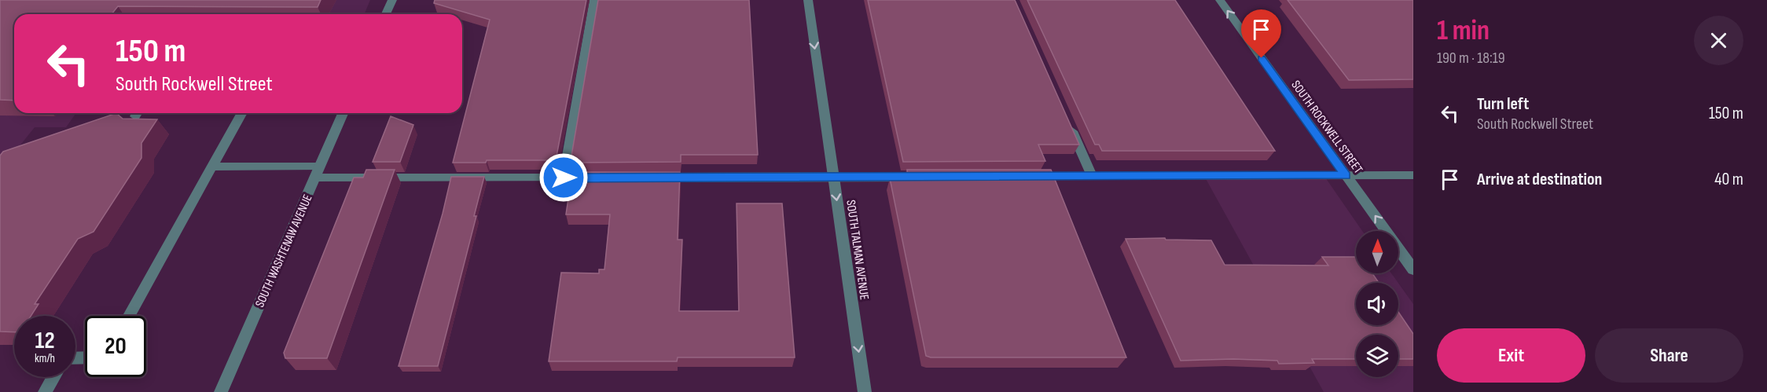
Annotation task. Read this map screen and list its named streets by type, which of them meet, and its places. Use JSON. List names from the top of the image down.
{
  "streets": {
    "street": ["SOUTH ROCKWELL STREET", "SOUTH TALMAN AVENUE", "SOUTH WASHTENAW AVENUE"]
  },
  "one_way": ["SOUTH ROCKWELL STREET", "SOUTH TALMAN AVENUE"],
  "north": "top",
  "page": {
    "heading": ["1 min", "190 m · 18:19"],
    "turn": ["150 m", "South Rockwell Street"],
    "list": [
      {
        "name": "Turn left",
        "note": "South Rockwell Street",
        "value": "150 m"
      },
      {
        "name": "Arrive at destination",
        "value": "40 m"
      }
    ],
    "speed": "12 km/h",
    "limit": "20",
    "buttons": ["Exit", "Share"]
  }
}
